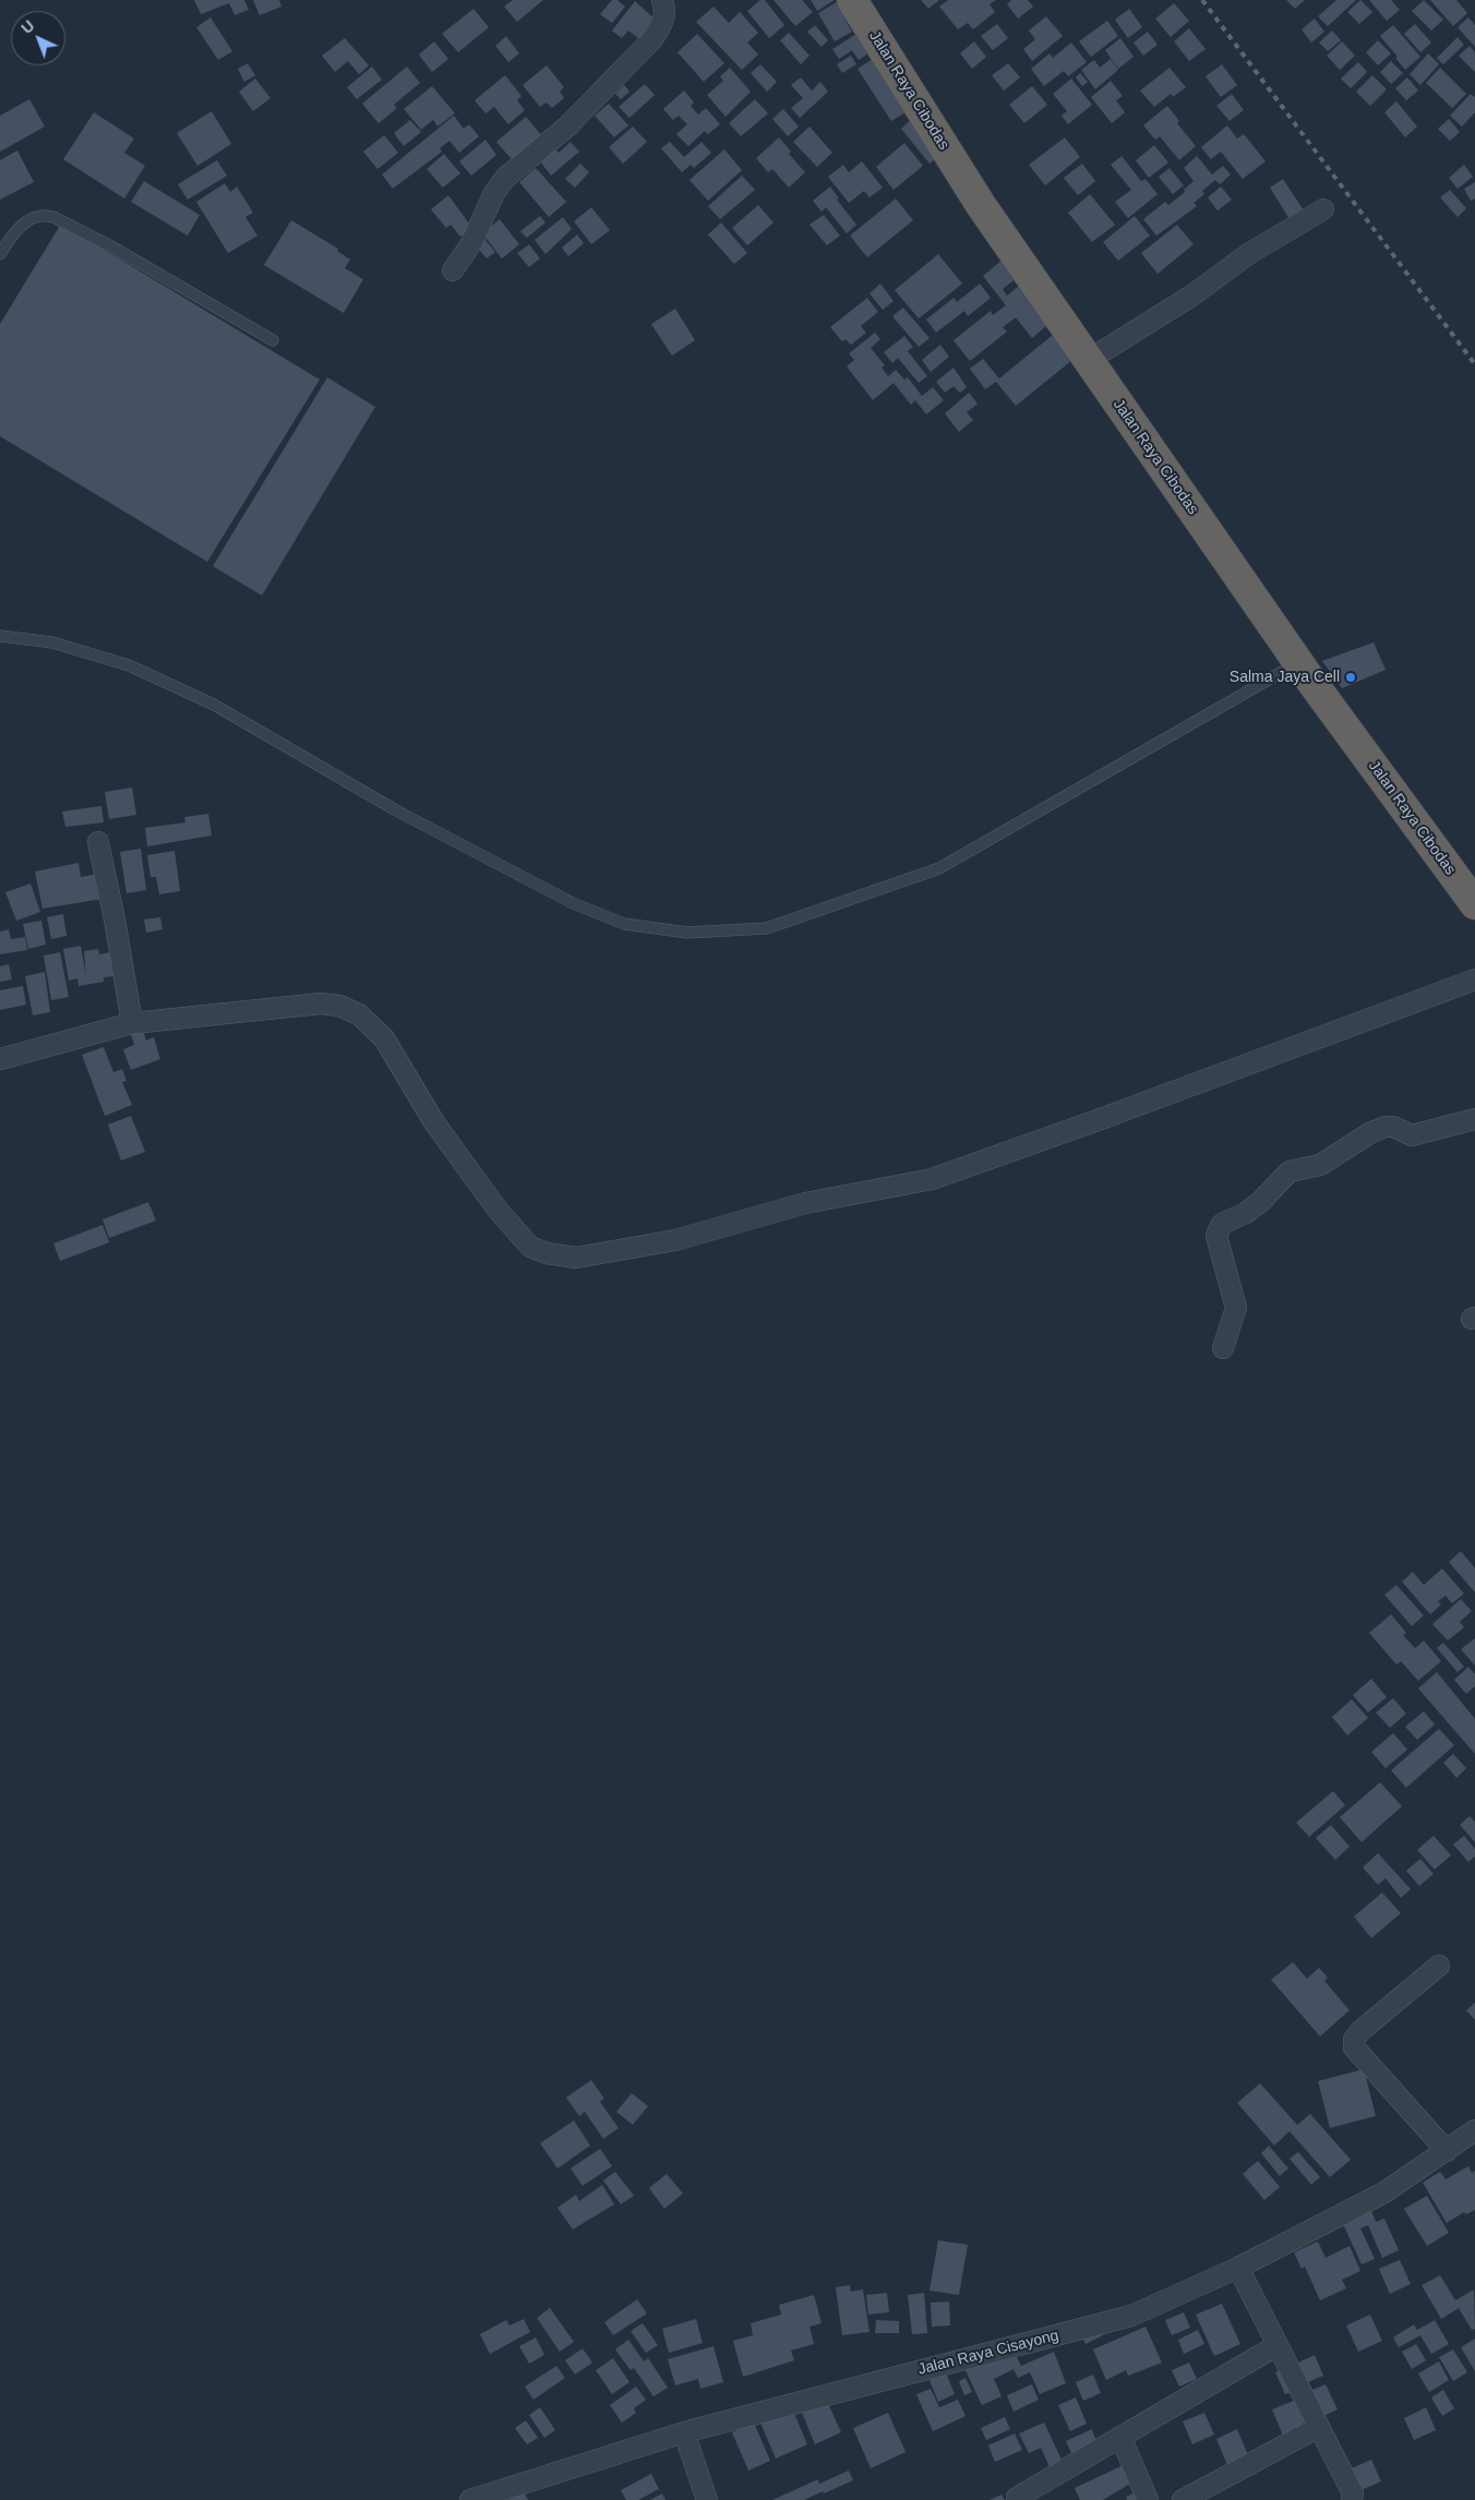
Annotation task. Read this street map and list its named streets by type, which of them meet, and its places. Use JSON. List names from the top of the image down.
{
  "streets": {
    "highway": ["Jalan Raya Cibodas"],
    "street": ["Jalan Raya Cisayong"]
  },
  "places": ["Salma Jaya Cell"],
  "north": "top left"
}
